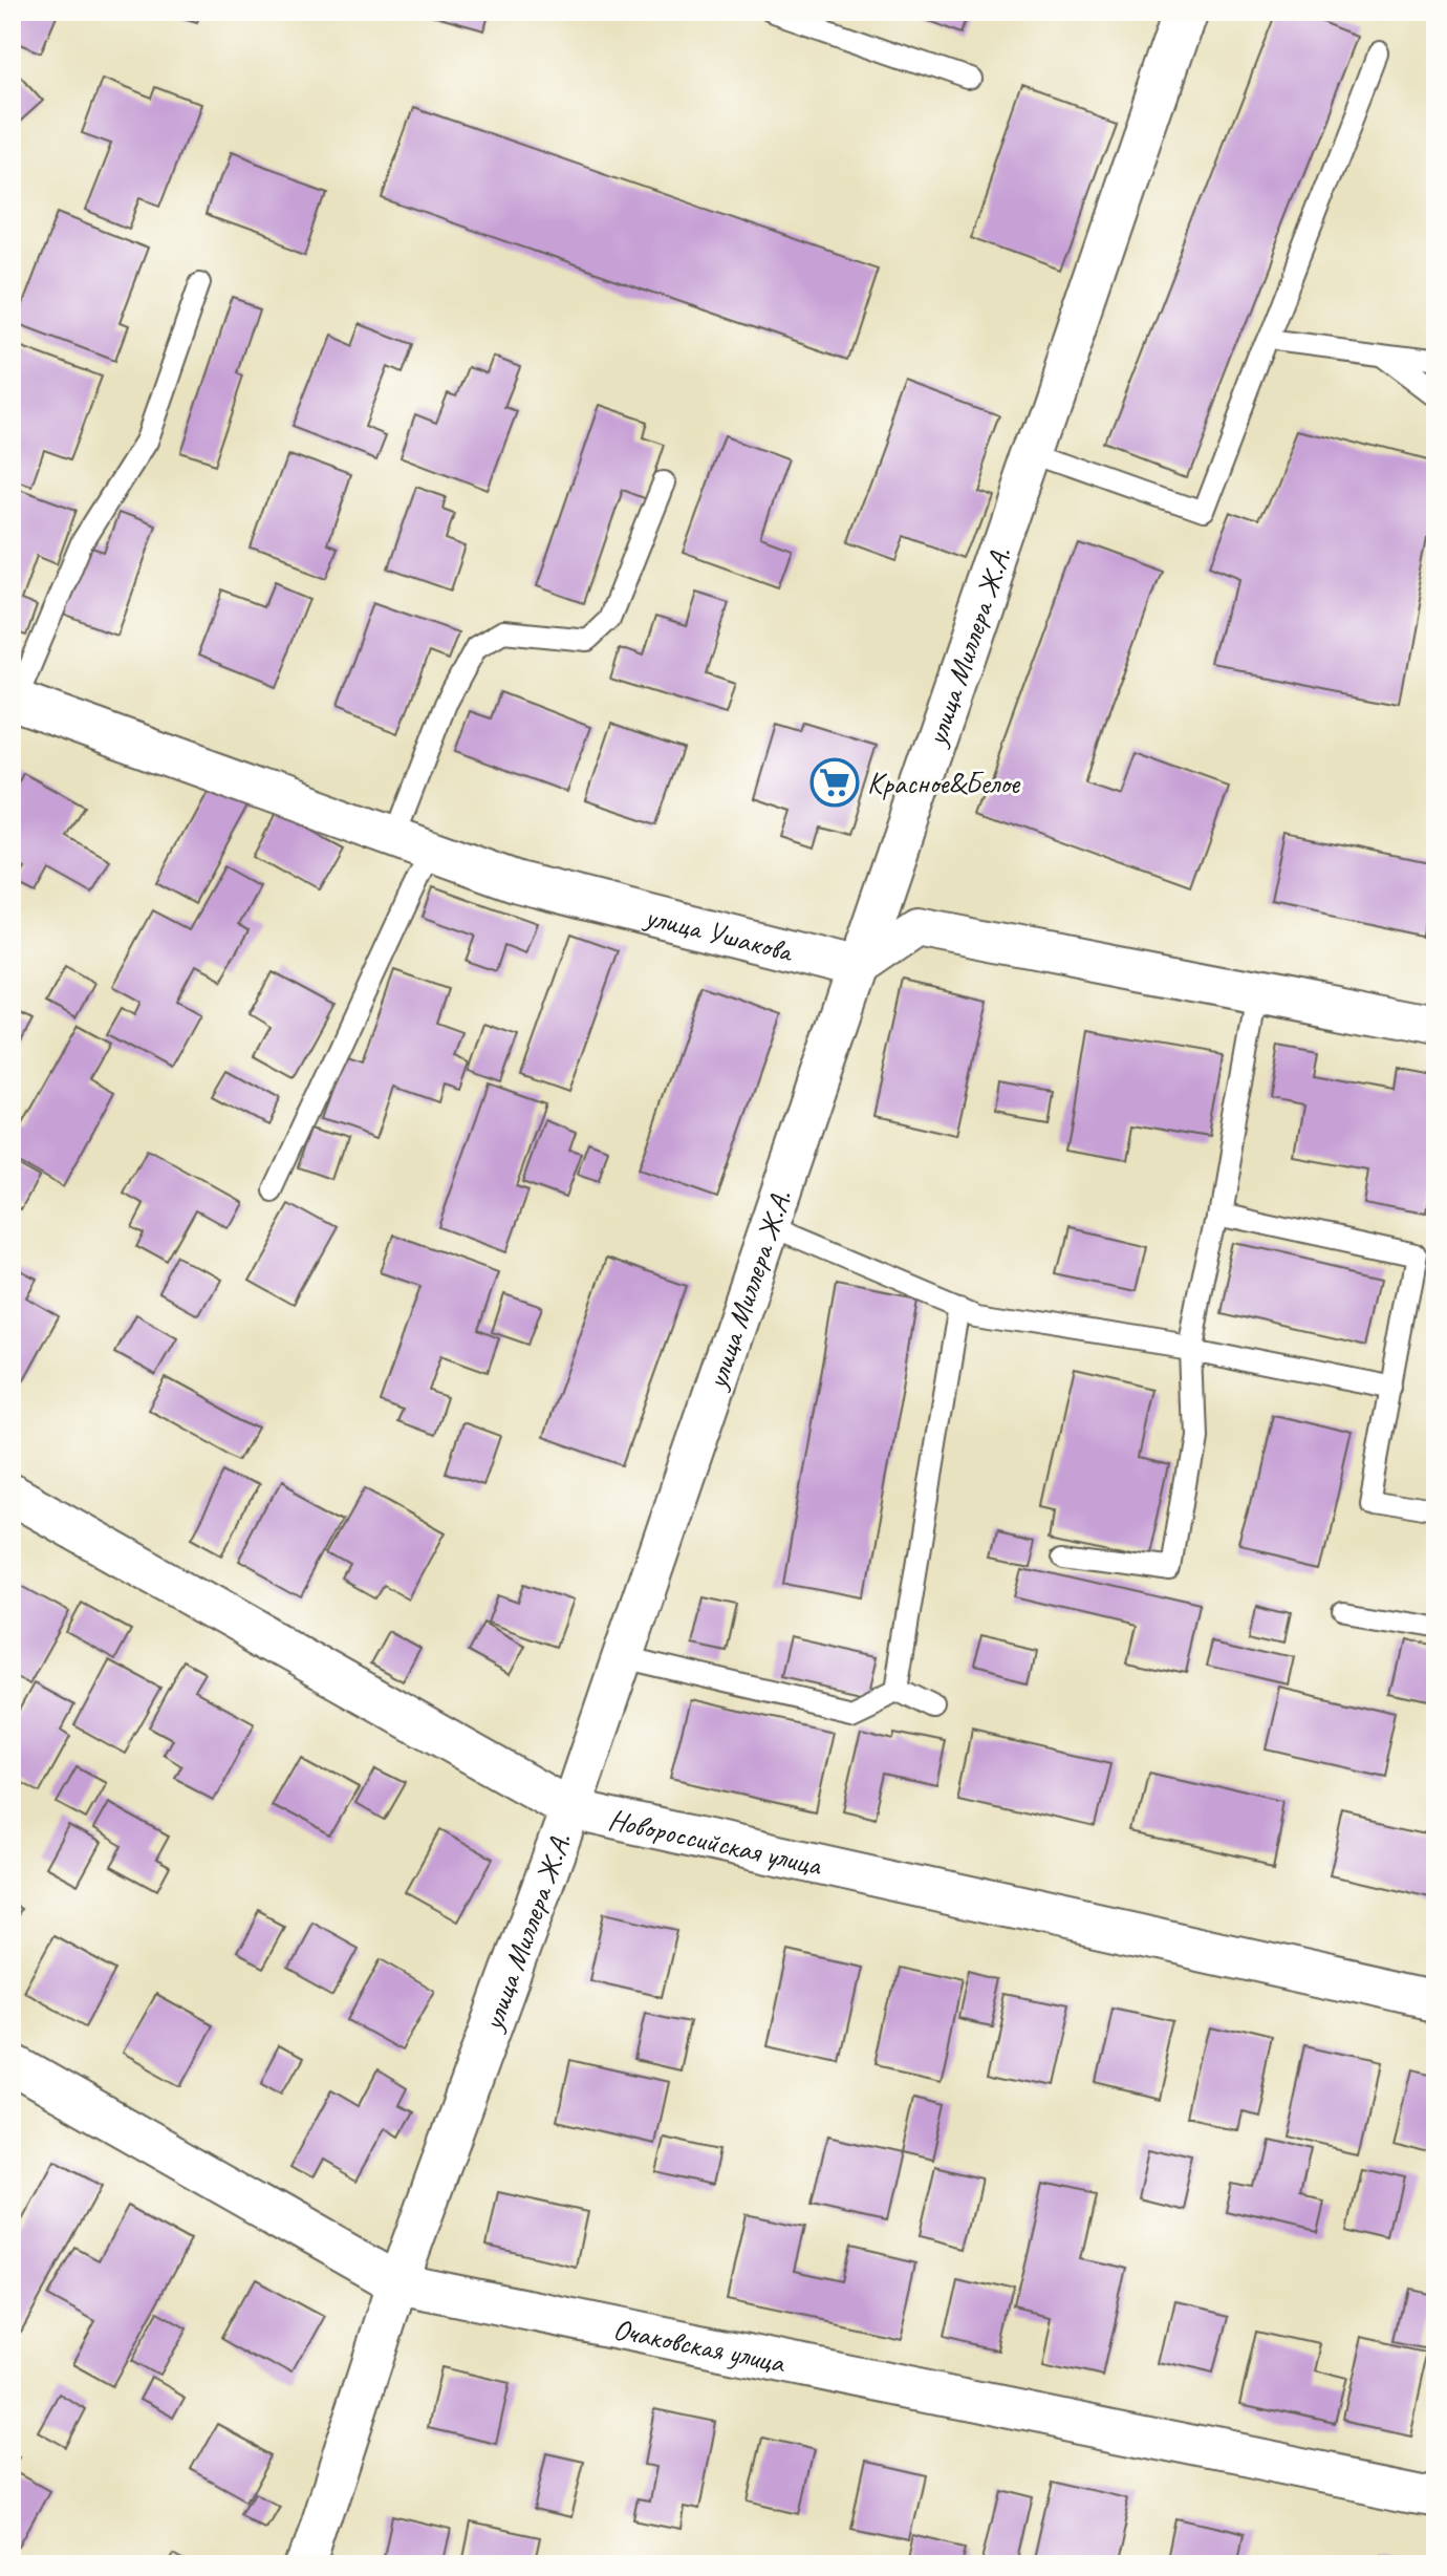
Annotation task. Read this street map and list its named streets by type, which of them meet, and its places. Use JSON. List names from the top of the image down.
{
  "streets": {
    "street": [
      "улица Миллера Ж.А.",
      "улица Ушакова",
      "Новороссийская улица",
      "Очаковская улица"
    ]
  },
  "crossings": [
    ["улица Миллера Ж.А.", "улица Ушакова"],
    ["улица Миллера Ж.А.", "Новороссийская улица"],
    ["улица Миллера Ж.А.", "Очаковская улица"]
  ],
  "places": {
    "supermarket": ["Красное&Белое"]
  }
}
